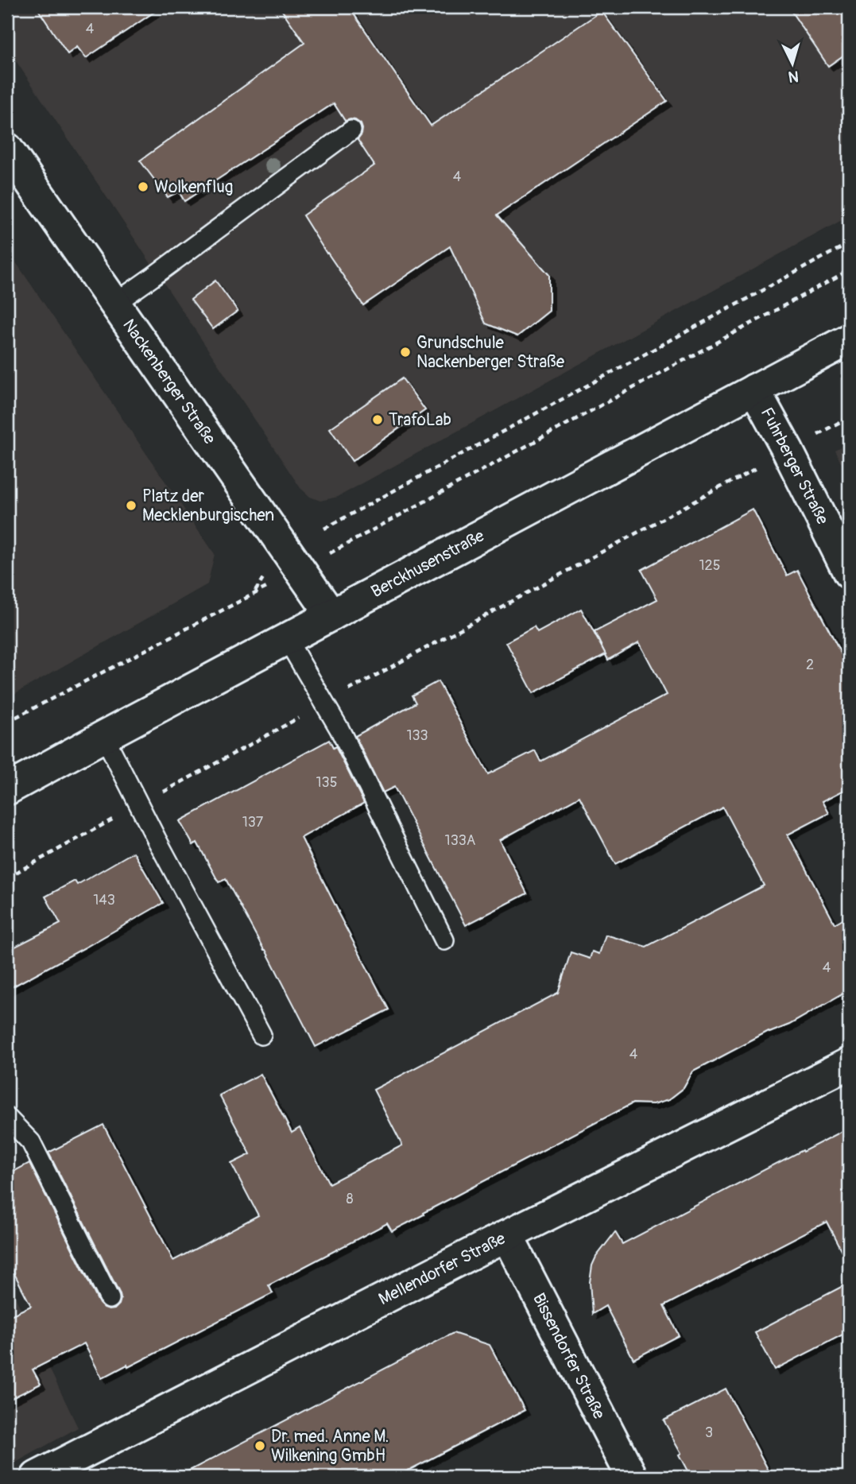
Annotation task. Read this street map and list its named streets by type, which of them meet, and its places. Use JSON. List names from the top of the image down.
{
  "streets": {
    "street": [
      "Nackenberger Straße",
      "Fuhrberger Straße",
      "Berckhusenstraße",
      "Mellendorfer Straße",
      "Bissendorfer Straße"
    ]
  },
  "crossings": [
    ["Nackenberger Straße", "Berckhusenstraße"],
    ["Fuhrberger Straße", "Berckhusenstraße"],
    ["Mellendorfer Straße", "Bissendorfer Straße"]
  ],
  "places": [
    "Wolkenflug",
    "Grundschule Nackenberger Straße",
    "TrafoLab",
    "Platz der Mecklenburgischen",
    "Dr. med. Anne M. Wilkening GmbH"
  ],
  "house_numbers": [
    "4",
    "4",
    "125",
    "2",
    "133",
    "135",
    "137",
    "133A",
    "143",
    "4",
    "4",
    "8",
    "3"
  ],
  "north": "bottom"
}
